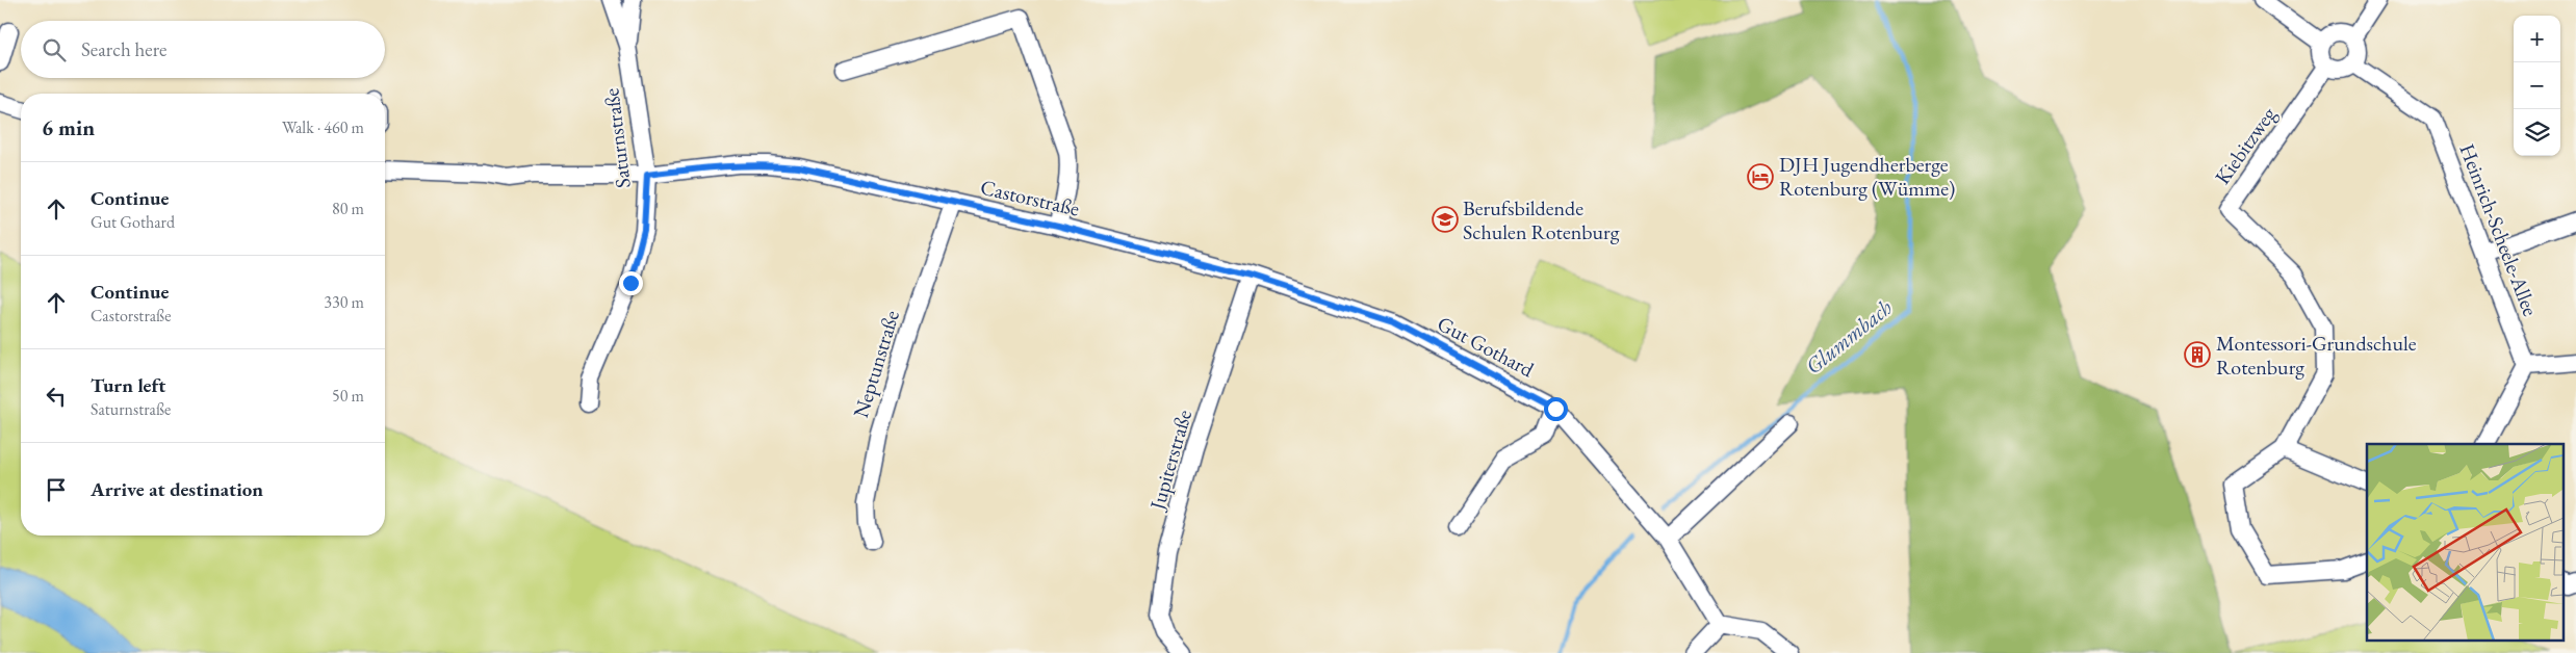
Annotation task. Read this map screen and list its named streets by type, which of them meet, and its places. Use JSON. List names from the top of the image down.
{
  "streets": {
    "street": [
      "Saturnstraße",
      "Kiebitzweg",
      "Castorstraße",
      "Heinrich-Scheele-Allee",
      "Gut Gothard",
      "Neptunstraße",
      "Jupiterstraße"
    ]
  },
  "crossings": [
    ["Saturnstraße", "Castorstraße"],
    ["Kiebitzweg", "Heinrich-Scheele-Allee"],
    ["Castorstraße", "Gut Gothard"],
    ["Castorstraße", "Neptunstraße"],
    ["Castorstraße", "Jupiterstraße"]
  ],
  "water": ["Glummbach"],
  "places": {
    "hotel": ["DJH Jugendherberge Rotenburg (Wümme)"],
    "school or university": ["Berufsbildende Schulen Rotenburg"],
    "building": ["Montessori-Grundschule Rotenburg"]
  },
  "page": {
    "map_buttons": ["+", "−"],
    "search": "Search here",
    "heading": ["6 min", "Walk · 460 m"],
    "list": [
      ["Continue", "Gut Gothard", "80 m"],
      ["Continue", "Castorstraße", "330 m"],
      ["Turn left", "Saturnstraße", "50 m"],
      "Arrive at destination"
    ]
  }
}
